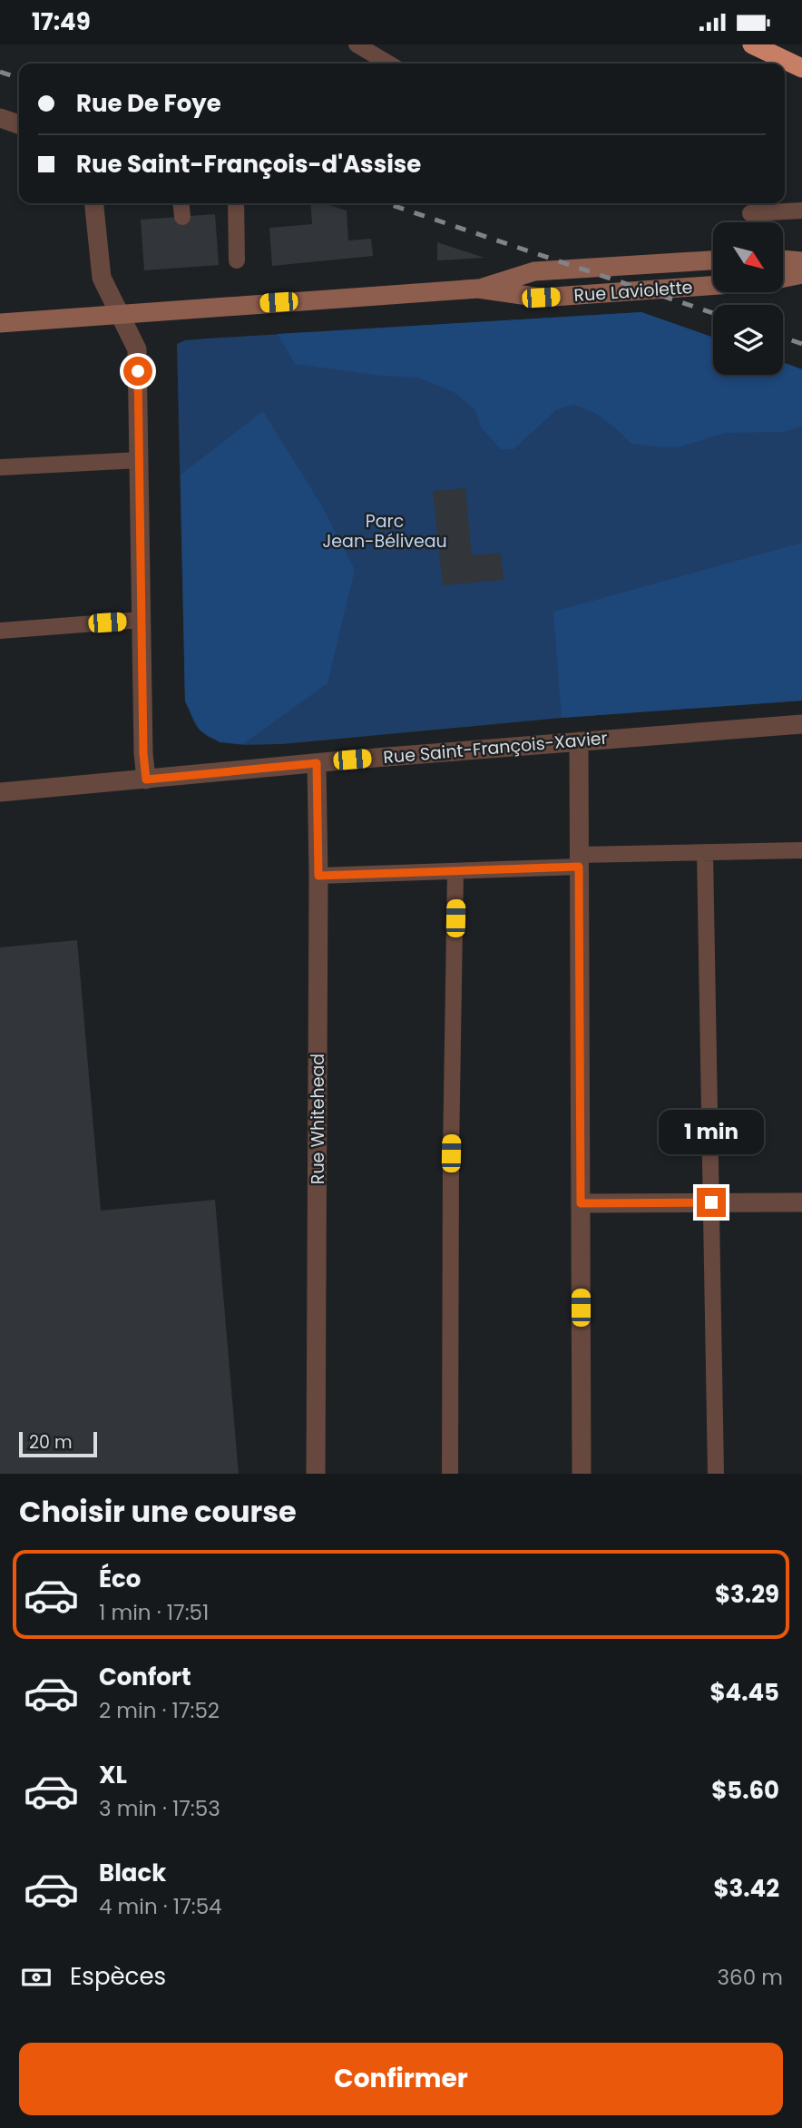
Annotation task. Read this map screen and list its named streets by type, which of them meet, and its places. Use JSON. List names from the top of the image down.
{
  "streets": {
    "main road": ["Rue Laviolette"],
    "street": ["Rue Saint-François-Xavier", "Rue Whitehead"]
  },
  "crossings": [
    ["Rue Saint-François-Xavier", "Rue Whitehead"]
  ],
  "parks": ["Parc Jean-Béliveau"],
  "scale_bar": "20 m",
  "north": "bottom right",
  "page": {
    "status": "17:49",
    "banner": ["Rue De Foye", "Rue Saint-François-d'Assise"],
    "bubble": "1 min",
    "scale": "20 m",
    "heading": "Choisir une course",
    "list": [
      {
        "name": "Éco",
        "note": "1 min · 17:51",
        "value": "$3.29"
      },
      {
        "name": "Confort",
        "note": "2 min · 17:52",
        "value": "$4.45"
      },
      {
        "name": "XL",
        "note": "3 min · 17:53",
        "value": "$5.60"
      },
      {
        "name": "Black",
        "note": "4 min · 17:54",
        "value": "$3.42"
      }
    ],
    "pay": ["Espèces", "360 m"],
    "buttons": "Confirmer"
  }
}
